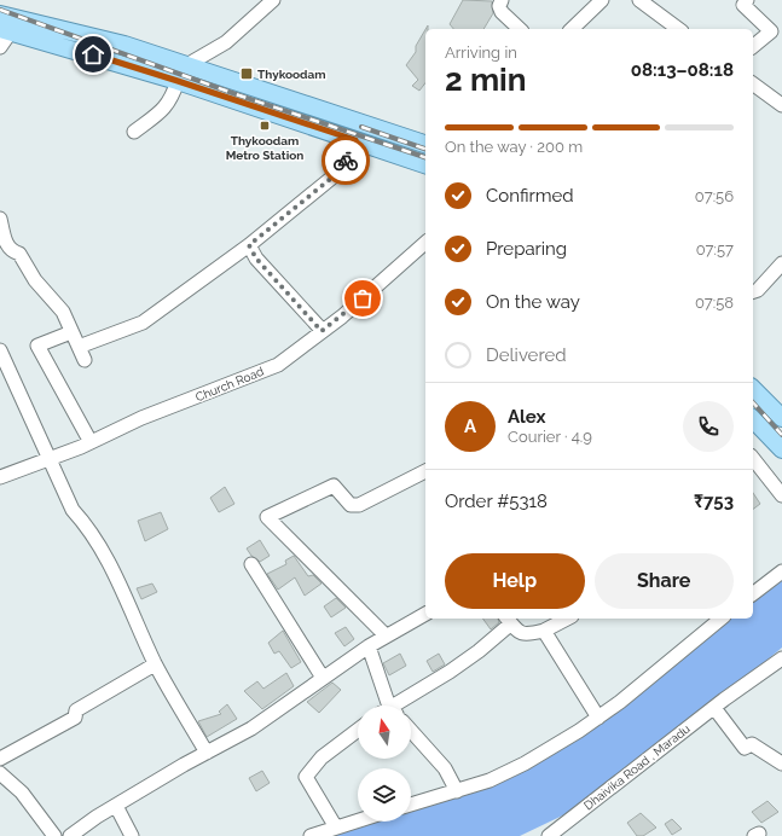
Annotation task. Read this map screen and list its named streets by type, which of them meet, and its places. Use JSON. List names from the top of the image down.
{
  "streets": {
    "street": ["Church Road", "Dhaivika Road , Maradu"]
  },
  "places": {
    "transit": ["Thykoodam", "Thykoodam Metro Station"]
  },
  "north": "top",
  "page": {
    "heading": ["2 min", "Arriving in", "08:13–08:18"],
    "panel": [
      "Alex",
      "Courier · 4.9",
      "Order #5318",
      "₹753"
    ],
    "bar": "On the way · 200 m",
    "list": [
      ["Confirmed", "07:56"],
      ["Preparing", "07:57"],
      ["On the way", "07:58"],
      "Delivered"
    ],
    "round": "A",
    "buttons": ["Help", "Share"]
  }
}
